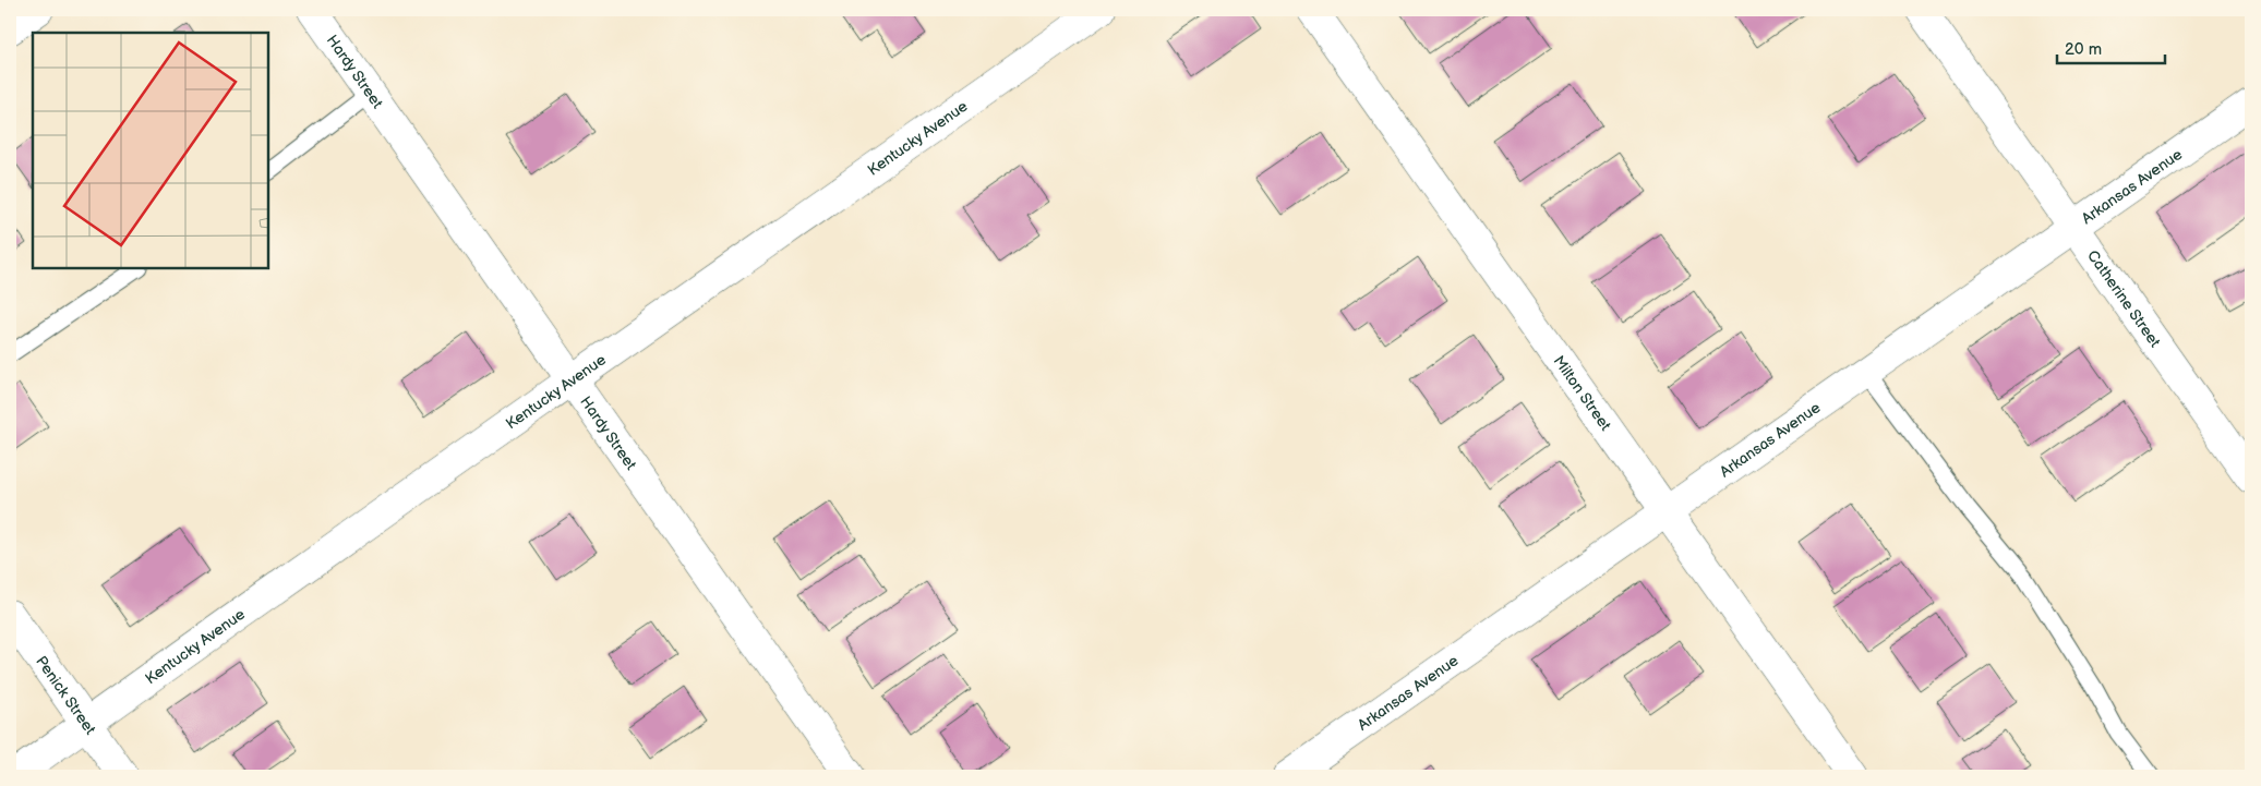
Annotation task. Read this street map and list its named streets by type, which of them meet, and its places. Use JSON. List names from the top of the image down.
{
  "streets": {
    "street": [
      "Hardy Street",
      "Kentucky Avenue",
      "Arkansas Avenue",
      "Catherine Street",
      "Milton Street",
      "Penick Street"
    ]
  },
  "crossings": [
    ["Hardy Street", "Kentucky Avenue"],
    ["Kentucky Avenue", "Penick Street"],
    ["Arkansas Avenue", "Catherine Street"],
    ["Arkansas Avenue", "Milton Street"]
  ],
  "scale_bar": "20 m"
}
